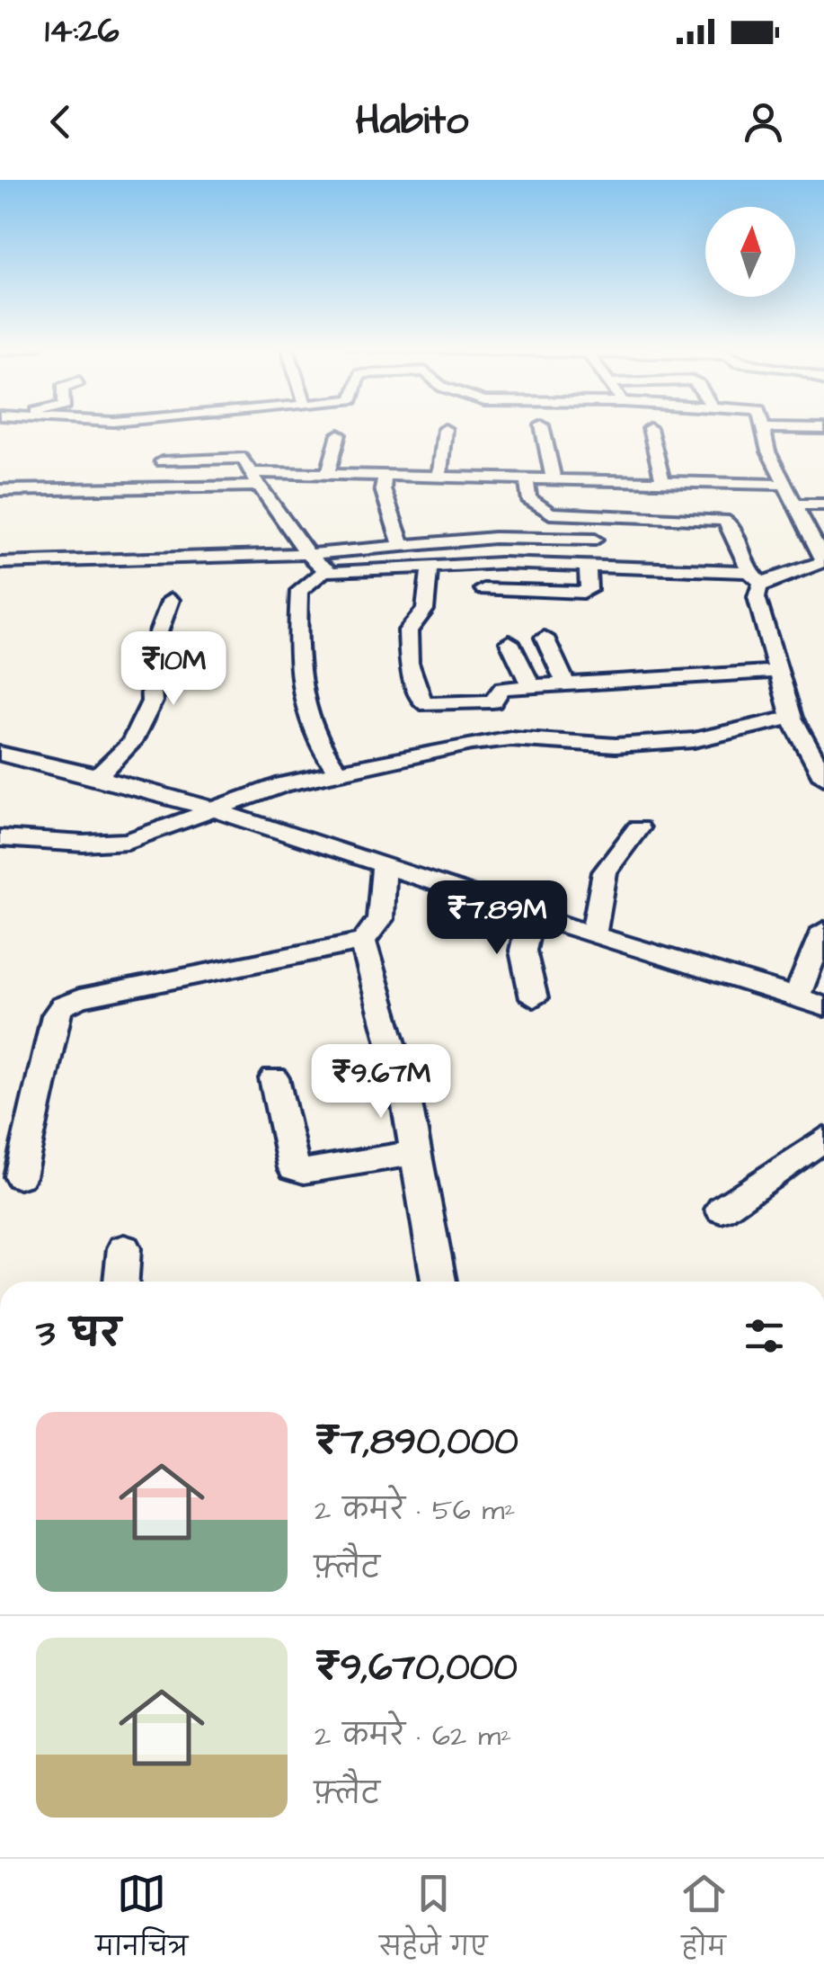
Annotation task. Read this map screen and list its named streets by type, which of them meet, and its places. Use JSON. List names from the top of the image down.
{
  "north": "top",
  "page": {
    "status": "14:26",
    "header": "Habito",
    "price": ["₹10M", "₹7.89M", "₹9.67M"],
    "heading": "3 घर",
    "list": [
      {
        "name": "₹7,890,000",
        "note": "2 कमरे · 56 m² · फ़्लैट"
      },
      {
        "name": "₹9,670,000",
        "note": "2 कमरे · 62 m² · फ़्लैट"
      }
    ],
    "tabs": ["मानचित्र", "सहेजे गए", "होम"]
  }
}
